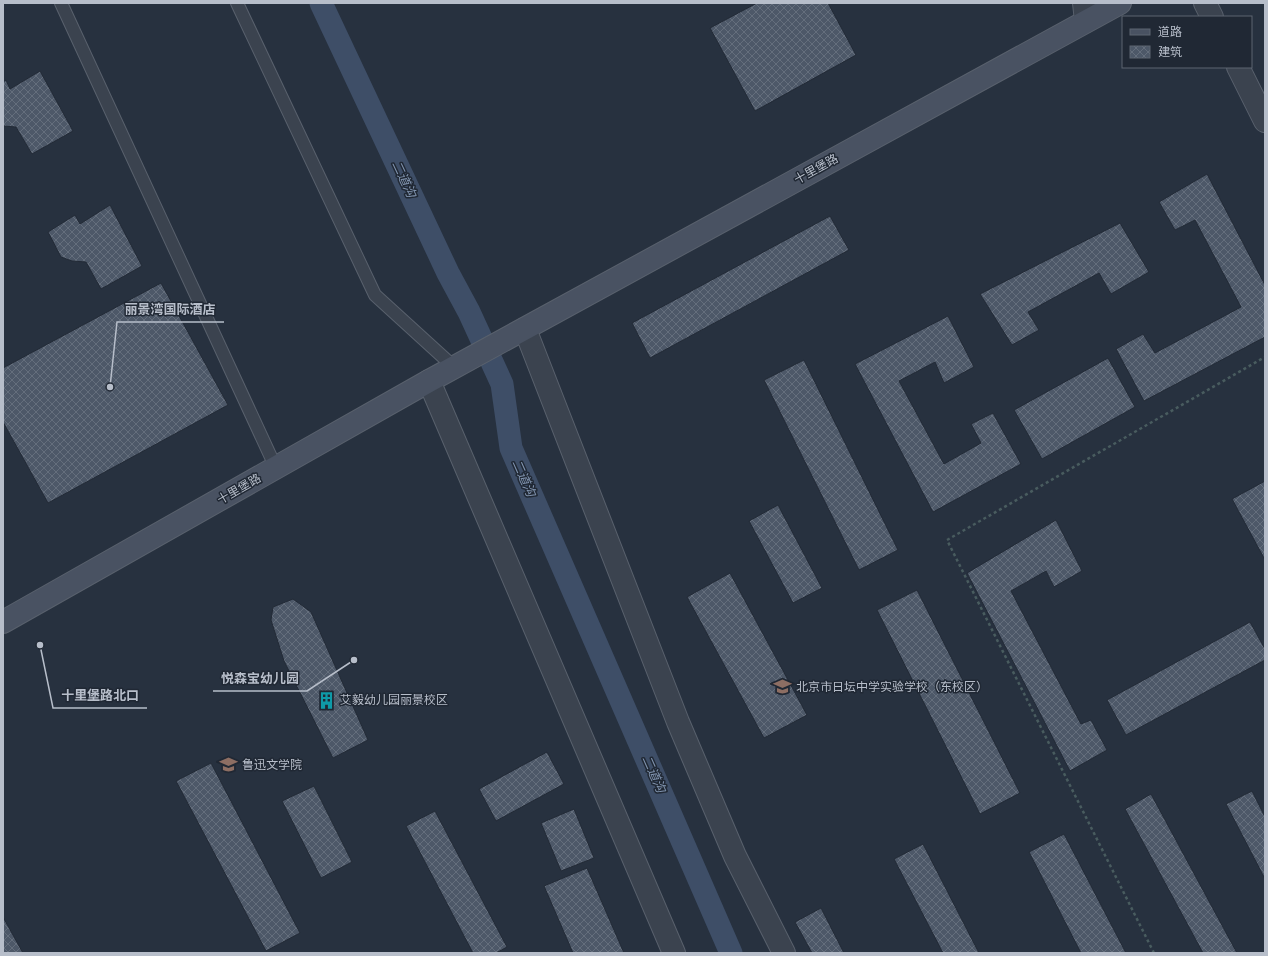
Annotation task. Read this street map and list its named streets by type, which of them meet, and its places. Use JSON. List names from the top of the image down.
{
  "streets": {
    "street": ["十里堡路"]
  },
  "water": ["二道沟"],
  "places": {
    "other": ["丽景湾国际酒店", "十里堡路北口", "悦森宝幼儿园"],
    "school or university": ["北京市日坛中学实验学校（东校区）", "鲁迅文学院"],
    "building": ["艾毅幼儿园丽景校区"]
  },
  "legend": ["道路", "建筑"]
}
